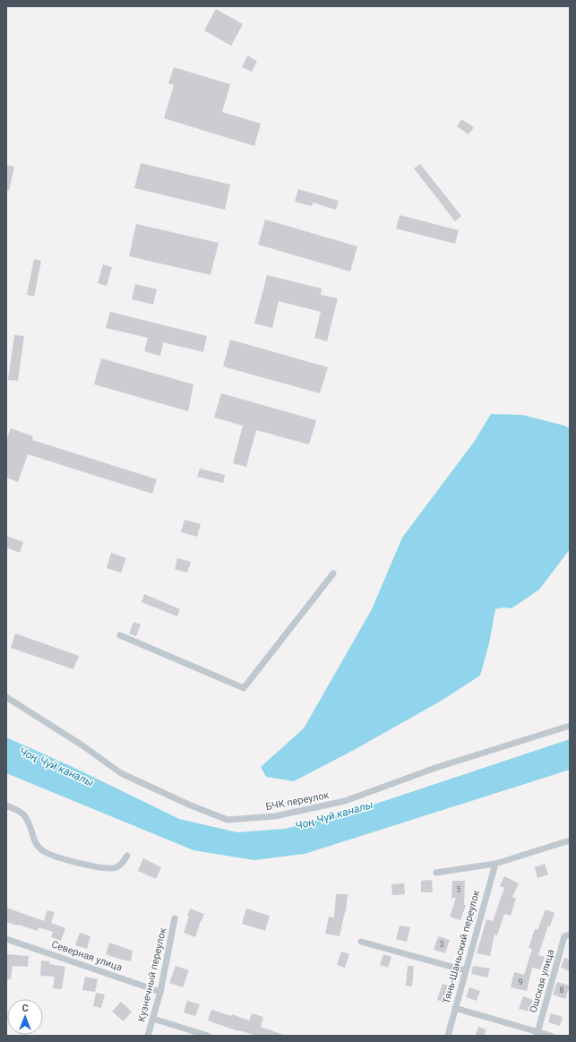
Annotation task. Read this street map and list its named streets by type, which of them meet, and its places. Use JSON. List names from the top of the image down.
{
  "streets": {
    "street": [
      "БЧК переулок",
      "Тянь-Шаньский переулок",
      "Северная улица",
      "Кузнечный переулок",
      "Ошская улица"
    ]
  },
  "crossings": [
    ["Северная улица", "Кузнечный переулок"]
  ],
  "water": ["Чоң Чүй каналы"],
  "house_numbers": [
    "5",
    "3",
    "9",
    "8"
  ],
  "north": "top"
}
